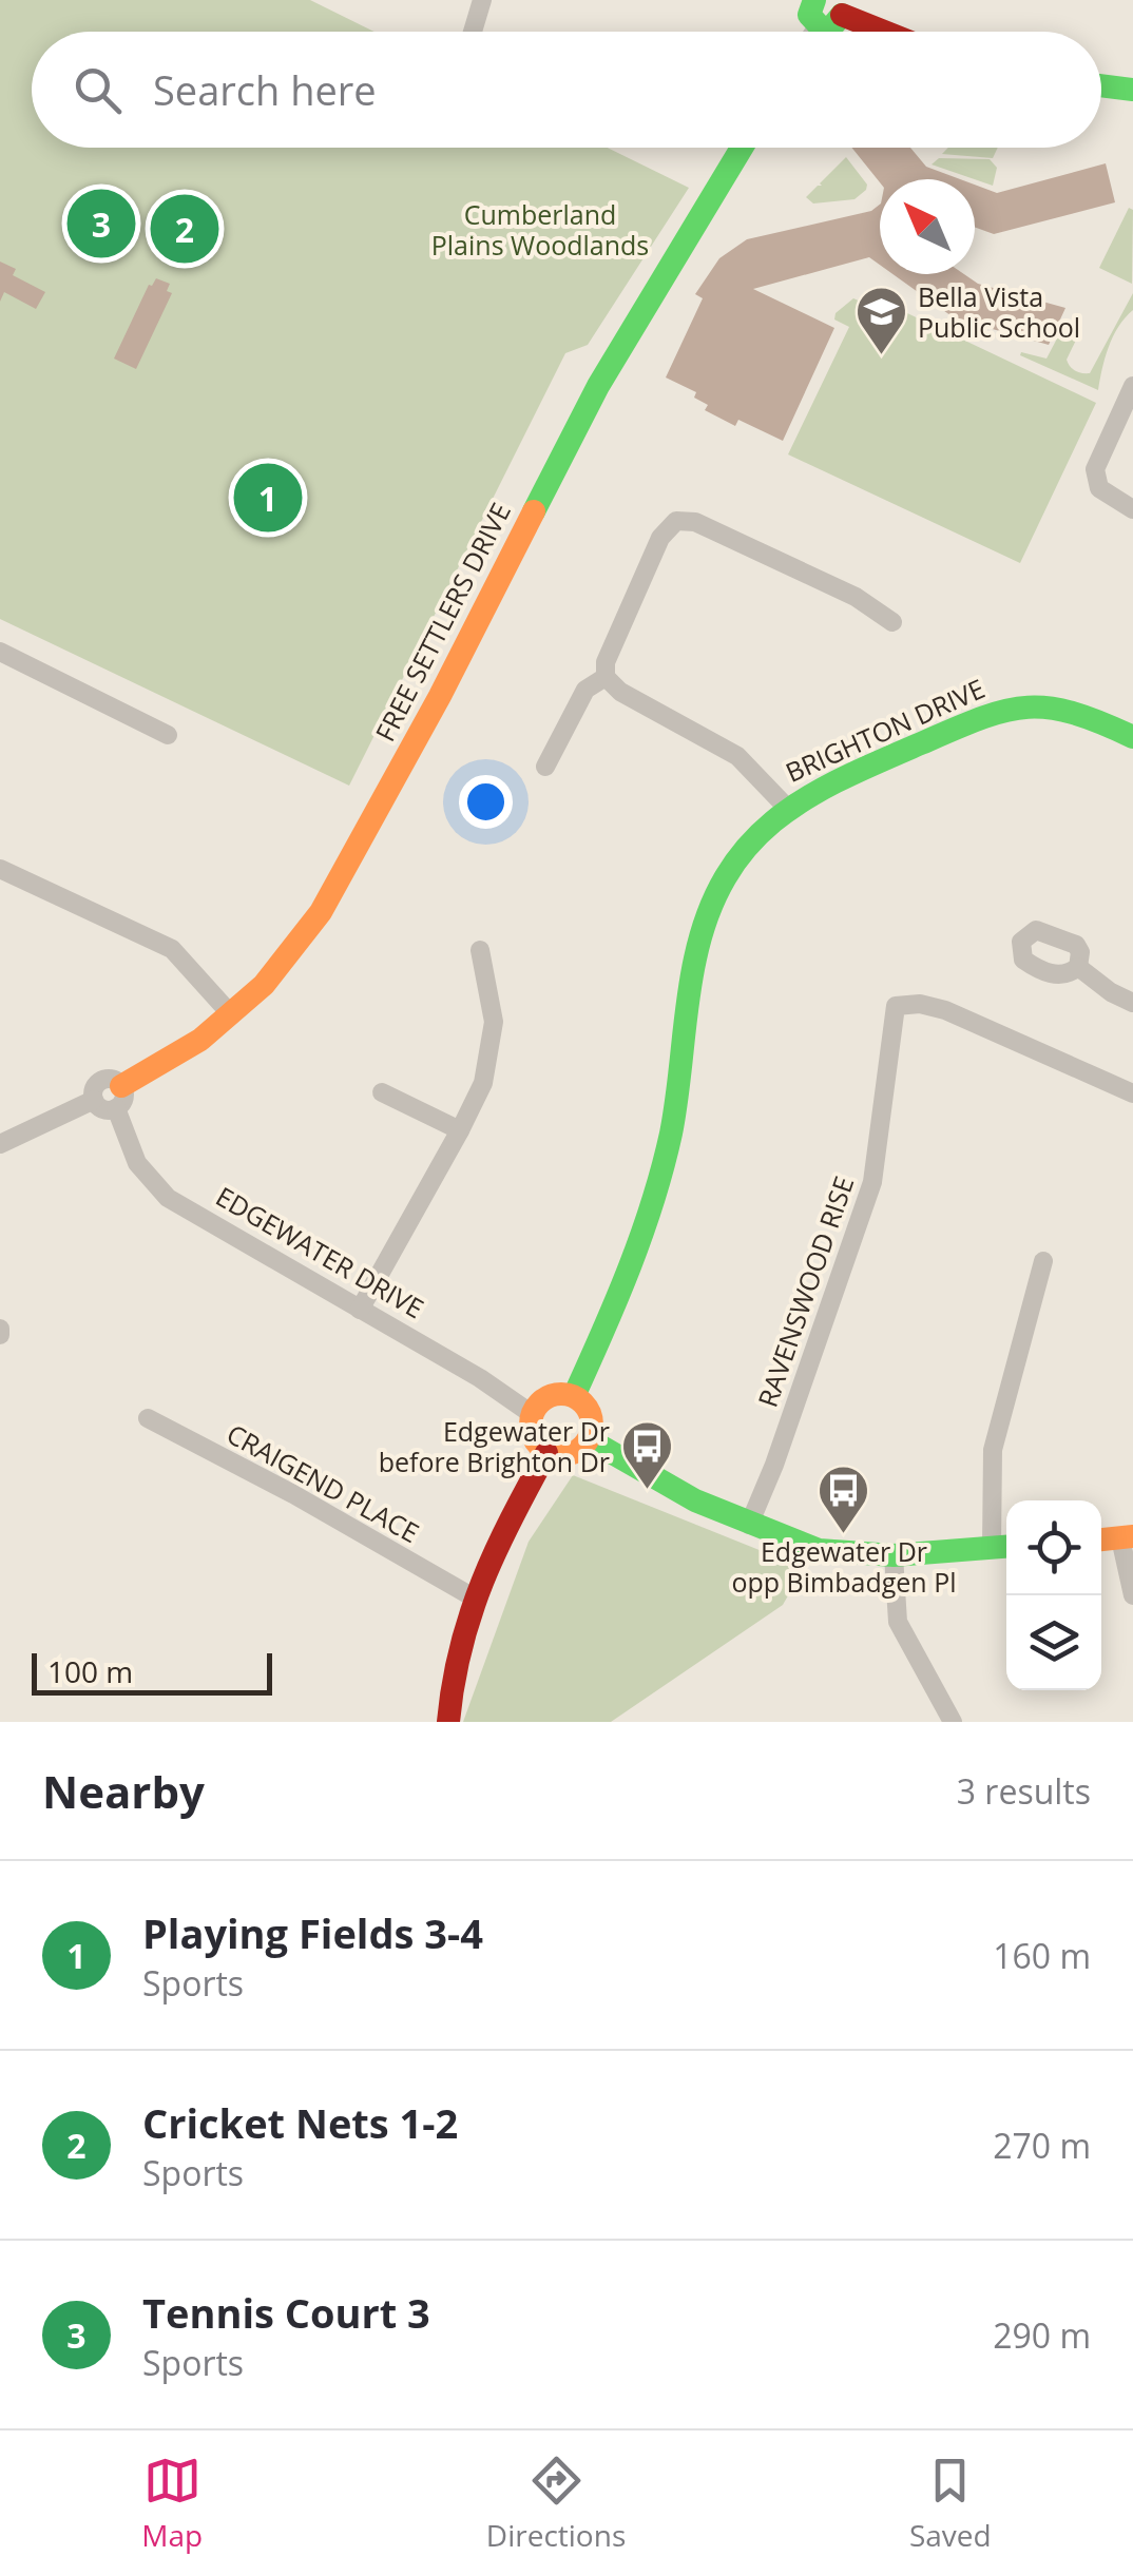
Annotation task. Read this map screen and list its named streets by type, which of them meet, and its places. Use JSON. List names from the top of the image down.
{
  "streets": {
    "street": [
      "FREE SETTLERS DRIVE",
      "BRIGHTON DRIVE",
      "EDGEWATER DRIVE",
      "RAVENSWOOD RISE",
      "CRAIGEND PLACE"
    ]
  },
  "crossings": [
    ["FREE SETTLERS DRIVE", "EDGEWATER DRIVE"],
    ["BRIGHTON DRIVE", "EDGEWATER DRIVE"]
  ],
  "parks": ["Cumberland Plains Woodlands"],
  "places": {
    "school or university": ["Bella Vista Public School"],
    "bus stop": ["Edgewater Dr before Brighton Dr", "Edgewater Dr opp Bimbadgen Pl"]
  },
  "scale_bar": "100 m",
  "north": "top left",
  "page": {
    "search": "Search here",
    "pins": ["3", "2", "1"],
    "scale": "100 m",
    "heading": ["Nearby", "3 results"],
    "list": [
      {
        "mark": "1",
        "name": "Playing Fields 3-4",
        "note": "Sports",
        "value": "160 m"
      },
      {
        "mark": "2",
        "name": "Cricket Nets 1-2",
        "note": "Sports",
        "value": "270 m"
      },
      {
        "mark": "3",
        "name": "Tennis Court 3",
        "note": "Sports",
        "value": "290 m"
      }
    ],
    "nav": ["Map", "Directions", "Saved"]
  }
}
